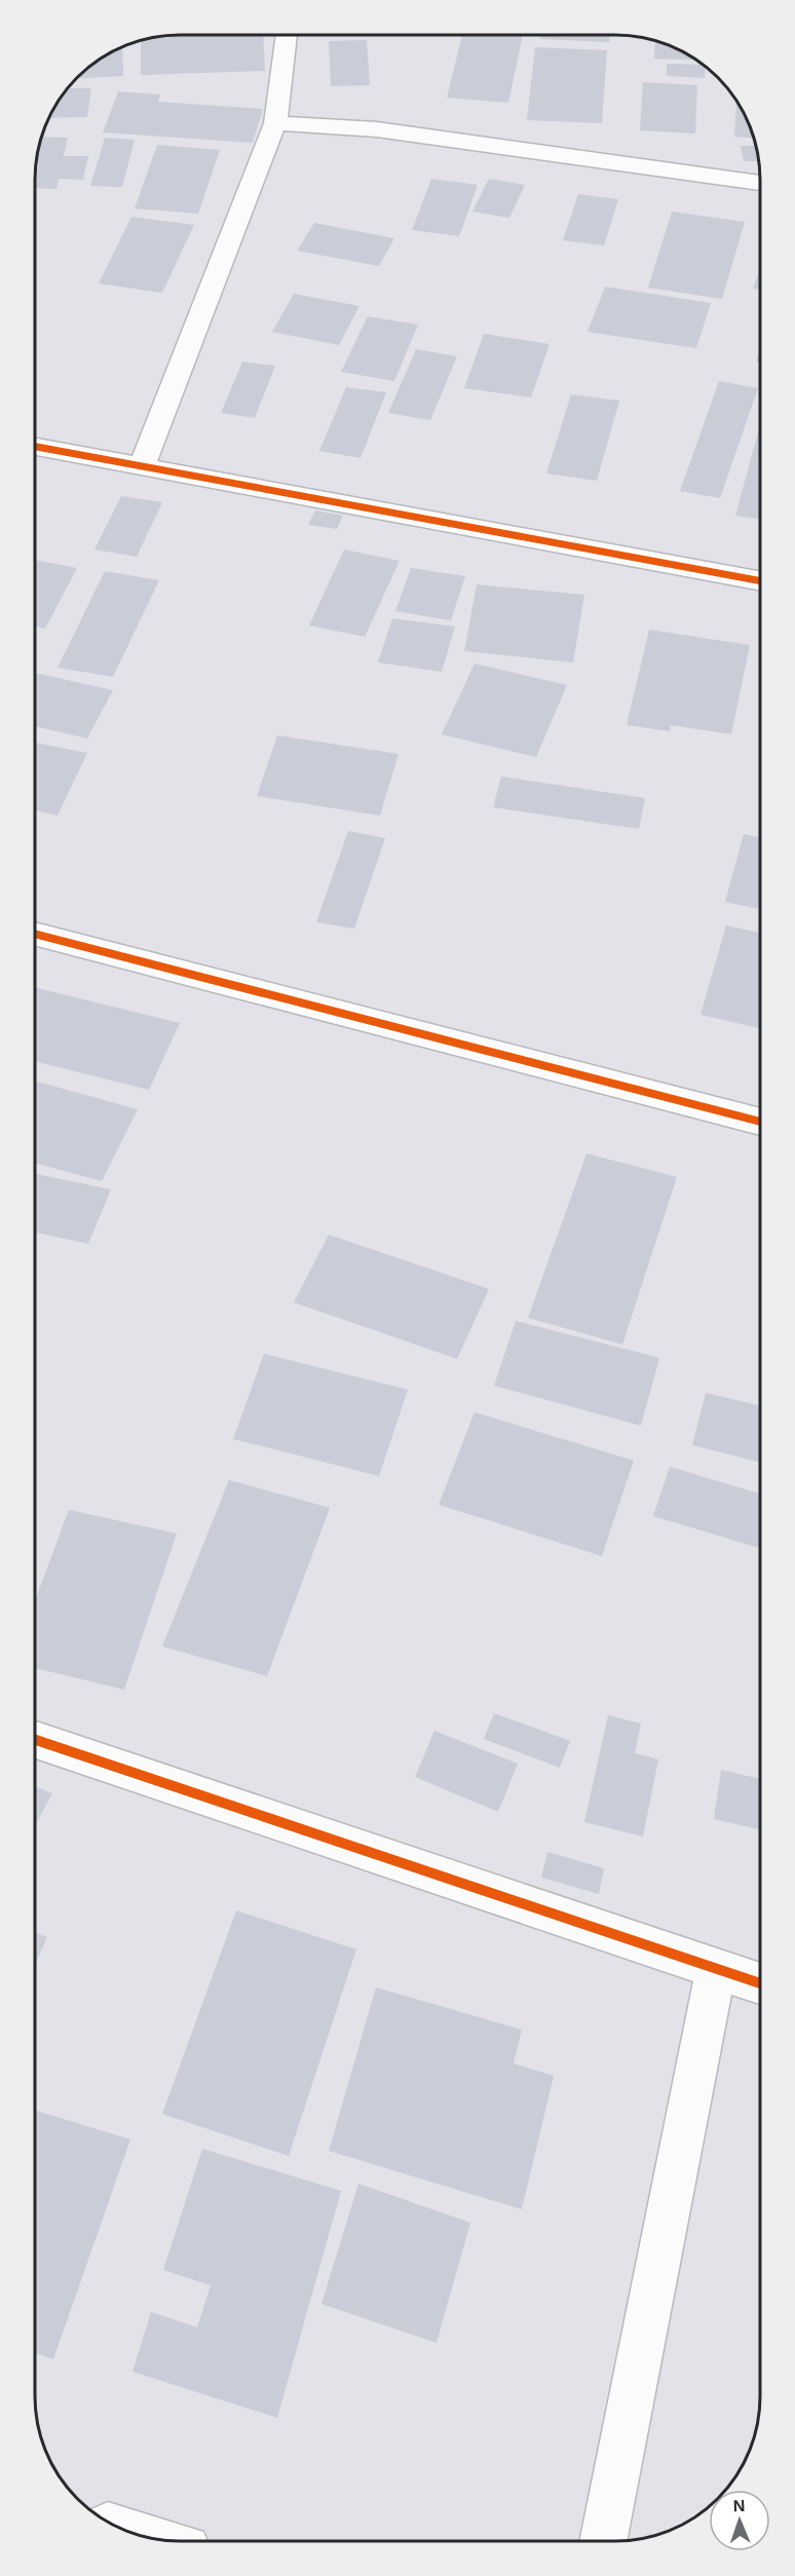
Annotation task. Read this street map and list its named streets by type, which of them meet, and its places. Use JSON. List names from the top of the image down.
{
  "north": "top"
}
